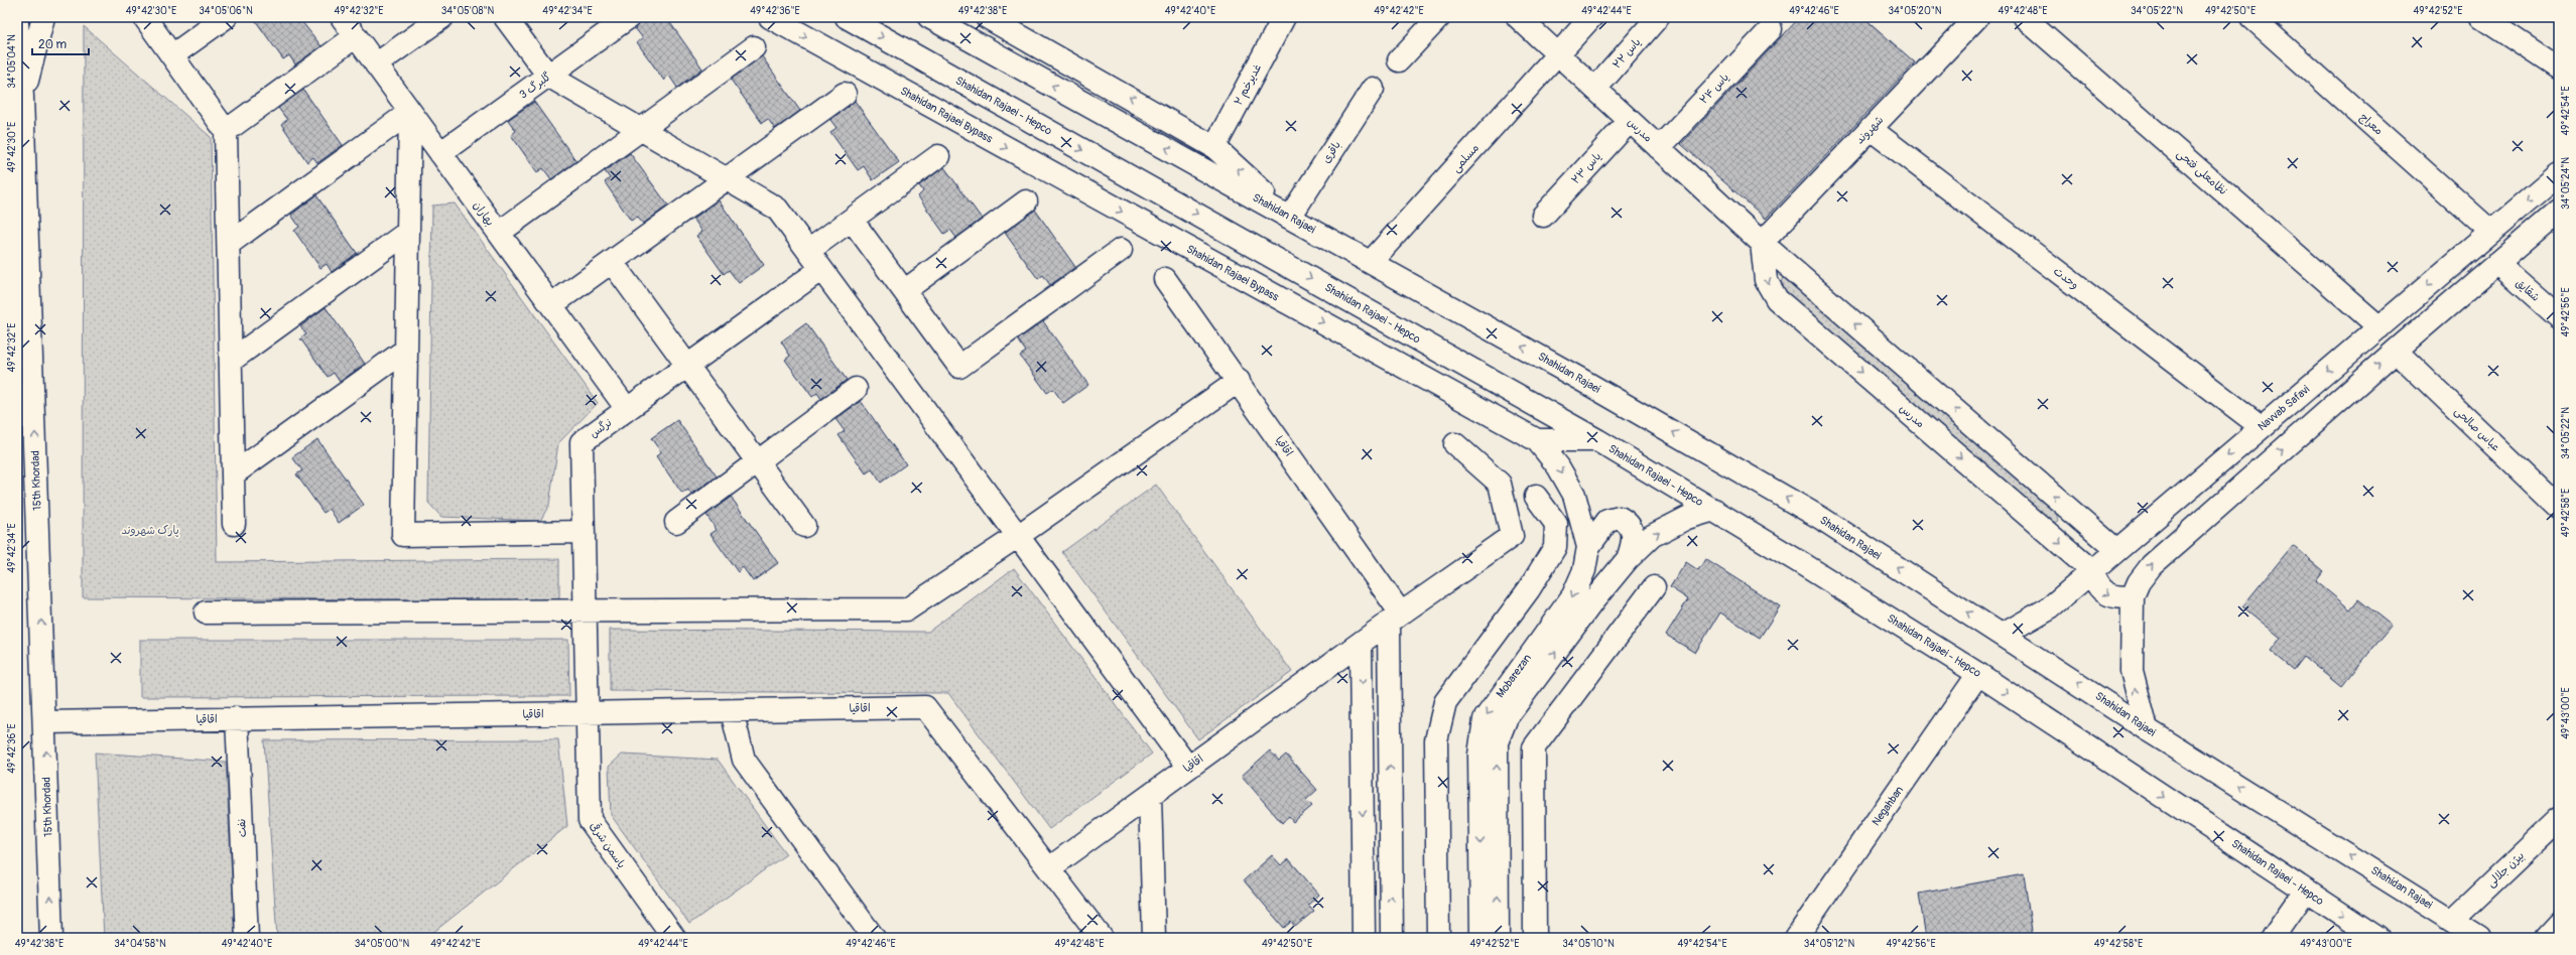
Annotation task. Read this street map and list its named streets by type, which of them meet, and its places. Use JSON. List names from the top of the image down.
{
  "streets": {
    "street": [
      "یاس ۲۲",
      "غدیرخم ۲",
      "گلبرگ 3",
      "یاس ۲۴",
      "Shahidan Rajaei - Hepco",
      "Shahidan Rajaei Bypass",
      "معراج",
      "مدرس",
      "شهروند",
      "باقری",
      "مسلمی",
      "یاس ۲۳",
      "نظامعلی فتحی",
      "بهاران",
      "Shahidan Rajaei",
      "وحدت",
      "شقایق",
      "Navvab Safavi",
      "نرگس",
      "عباس صالحی",
      "اقاقیا",
      "15th Khordad",
      "Mobarezan",
      "Negahban",
      "نفت",
      "یاسمن شرقی",
      "بیژن جلالی"
    ]
  },
  "crossings": [
    ["یاس ۲۲", "مدرس"],
    ["گلبرگ 3", "بهاران"],
    ["یاس ۲۴", "مدرس"],
    ["Shahidan Rajaei - Hepco", "Shahidan Rajaei Bypass"],
    ["Shahidan Rajaei - Hepco", "Mobarezan"],
    ["Shahidan Rajaei - Hepco", "Negahban"],
    ["Shahidan Rajaei Bypass", "Mobarezan"],
    ["معراج", "Navvab Safavi"],
    ["مدرس", "شهروند"],
    ["مدرس", "مسلمی"],
    ["مدرس", "یاس ۲۳"],
    ["مدرس", "Navvab Safavi"],
    ["شهروند", "وحدت"],
    ["باقری", "Shahidan Rajaei"],
    ["مسلمی", "Shahidan Rajaei"],
    ["نظامعلی فتحی", "Navvab Safavi"],
    ["بهاران", "نرگس"],
    ["Shahidan Rajaei", "Navvab Safavi"],
    ["Shahidan Rajaei", "بیژن جلالی"],
    ["وحدت", "Navvab Safavi"],
    ["نرگس", "اقاقیا"],
    ["نرگس", "یاسمن شرقی"],
    ["اقاقیا", "15th Khordad"],
    ["اقاقیا", "نفت"],
    ["اقاقیا", "یاسمن شرقی"]
  ],
  "one_way": ["Shahidan Rajaei", "15th Khordad"],
  "parks": ["پارک شهروند"],
  "scale_bar": "20 m",
  "coordinates": [
    "49°42'30\"E",
    "34°05'06\"N",
    "49°42'32\"E",
    "34°05'08\"N",
    "49°42'34\"E",
    "49°42'36\"E",
    "49°42'38\"E",
    "49°42'40\"E",
    "49°42'42\"E",
    "49°42'44\"E",
    "49°42'46\"E",
    "34°05'20\"N",
    "49°42'48\"E",
    "34°05'22\"N",
    "49°42'50\"E",
    "49°42'52\"E",
    "34°05'04\"N",
    "49°42'54\"E",
    "34°05'24\"N",
    "49°42'56\"E",
    "49°42'58\"E",
    "49°43'00\"E",
    "34°04'58\"N",
    "34°05'00\"N",
    "34°05'10\"N",
    "34°05'12\"N"
  ]
}
